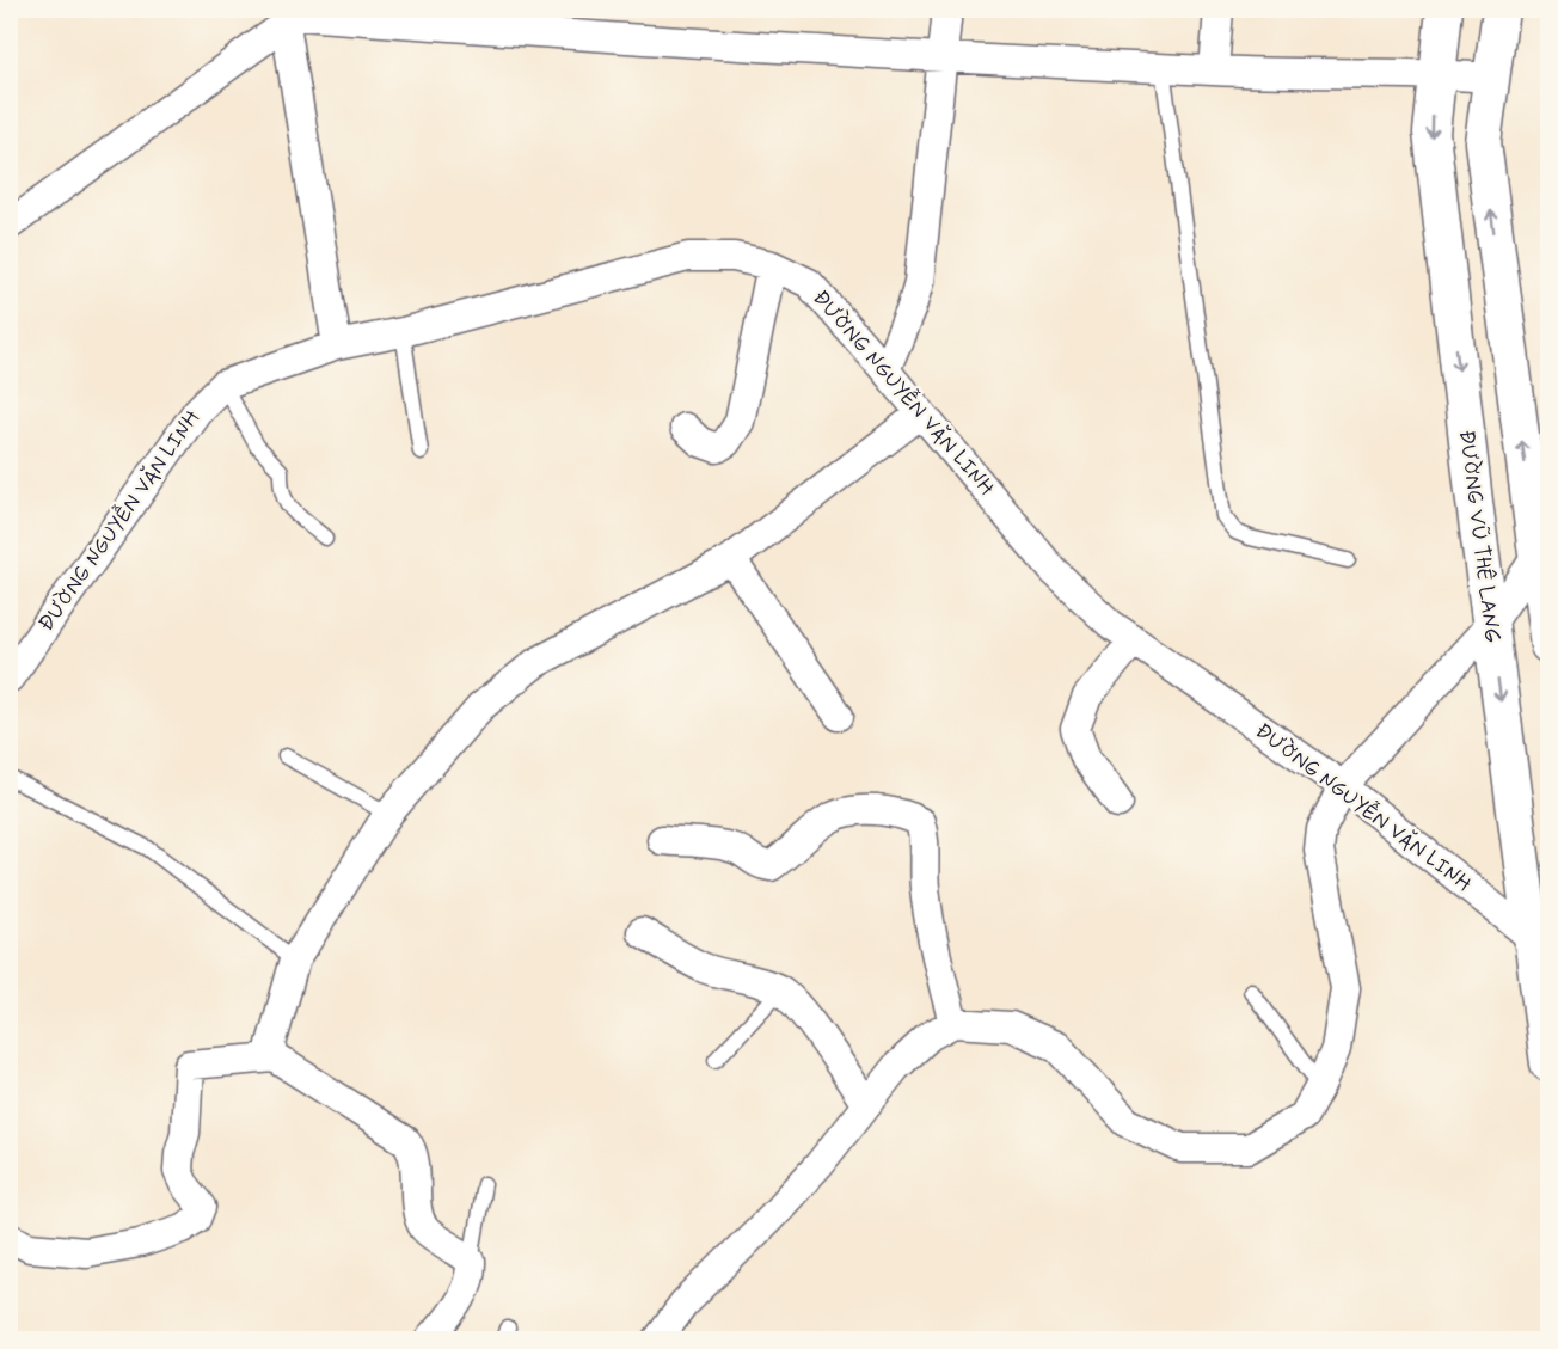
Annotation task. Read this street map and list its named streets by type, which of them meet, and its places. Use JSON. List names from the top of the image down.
{
  "streets": {
    "street": ["ĐƯỜNG NGUYỄN VĂN LINH", "ĐƯỜNG VŨ THÊ LANG"]
  },
  "crossings": [
    ["ĐƯỜNG NGUYỄN VĂN LINH", "ĐƯỜNG VŨ THÊ LANG"]
  ]
}
